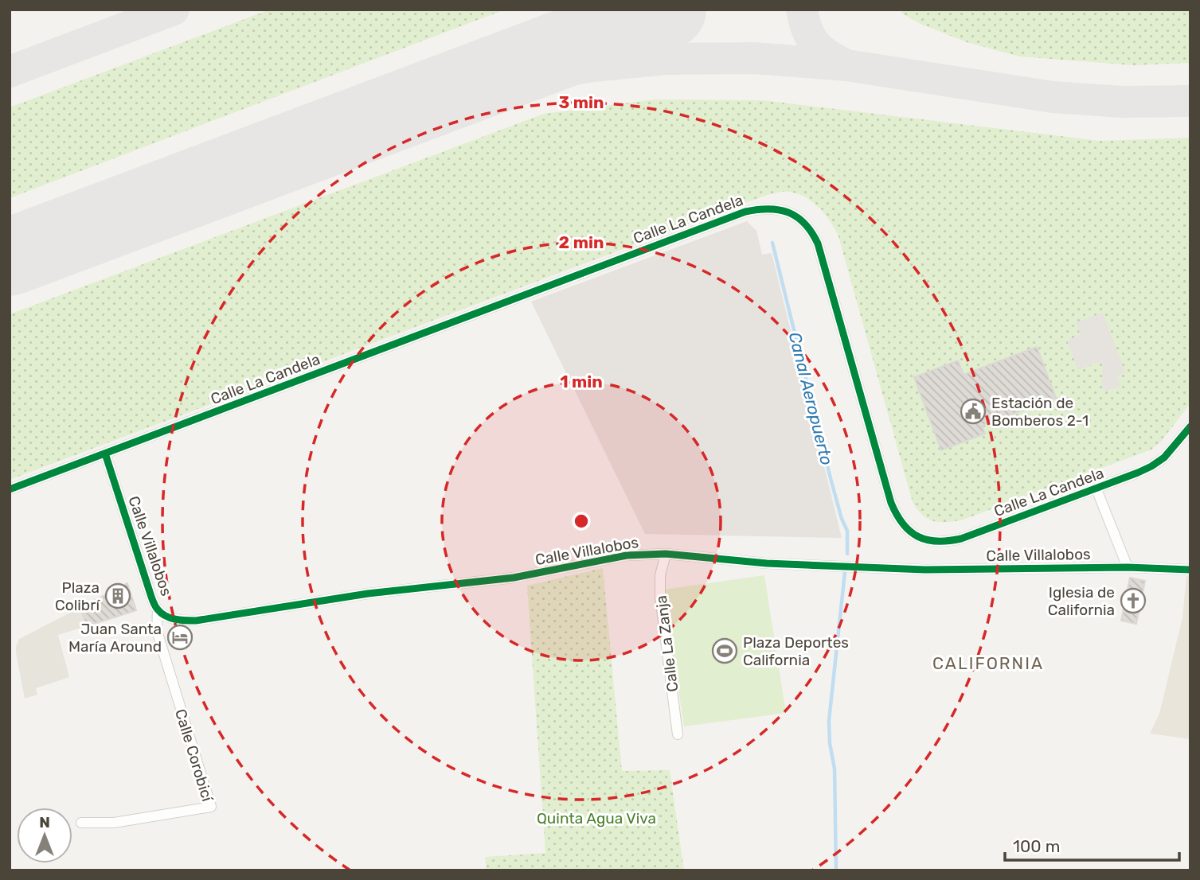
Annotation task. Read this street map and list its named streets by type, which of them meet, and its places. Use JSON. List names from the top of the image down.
{
  "streets": {
    "street": [
      "Calle La Candela",
      "Calle Villalobos",
      "Calle La Zanja",
      "Calle Corobicí"
    ]
  },
  "crossings": [
    ["Calle La Candela", "Calle Villalobos"],
    ["Calle Villalobos", "Calle La Zanja"],
    ["Calle Villalobos", "Calle Corobicí"]
  ],
  "districts": ["CALIFORNIA"],
  "water": ["Canal Aeropuerto"],
  "parks": ["Quinta Agua Viva"],
  "places": {
    "public building": ["Estación de Bomberos 2-1"],
    "building": ["Plaza Colibrí"],
    "church": ["Iglesia de California"],
    "hotel": ["Juan Santa María Around"],
    "sports": ["Plaza Deportes California"]
  },
  "scale_bar": "100 m",
  "north": "top",
  "rings": ["3 min", "2 min", "1 min"]
}
